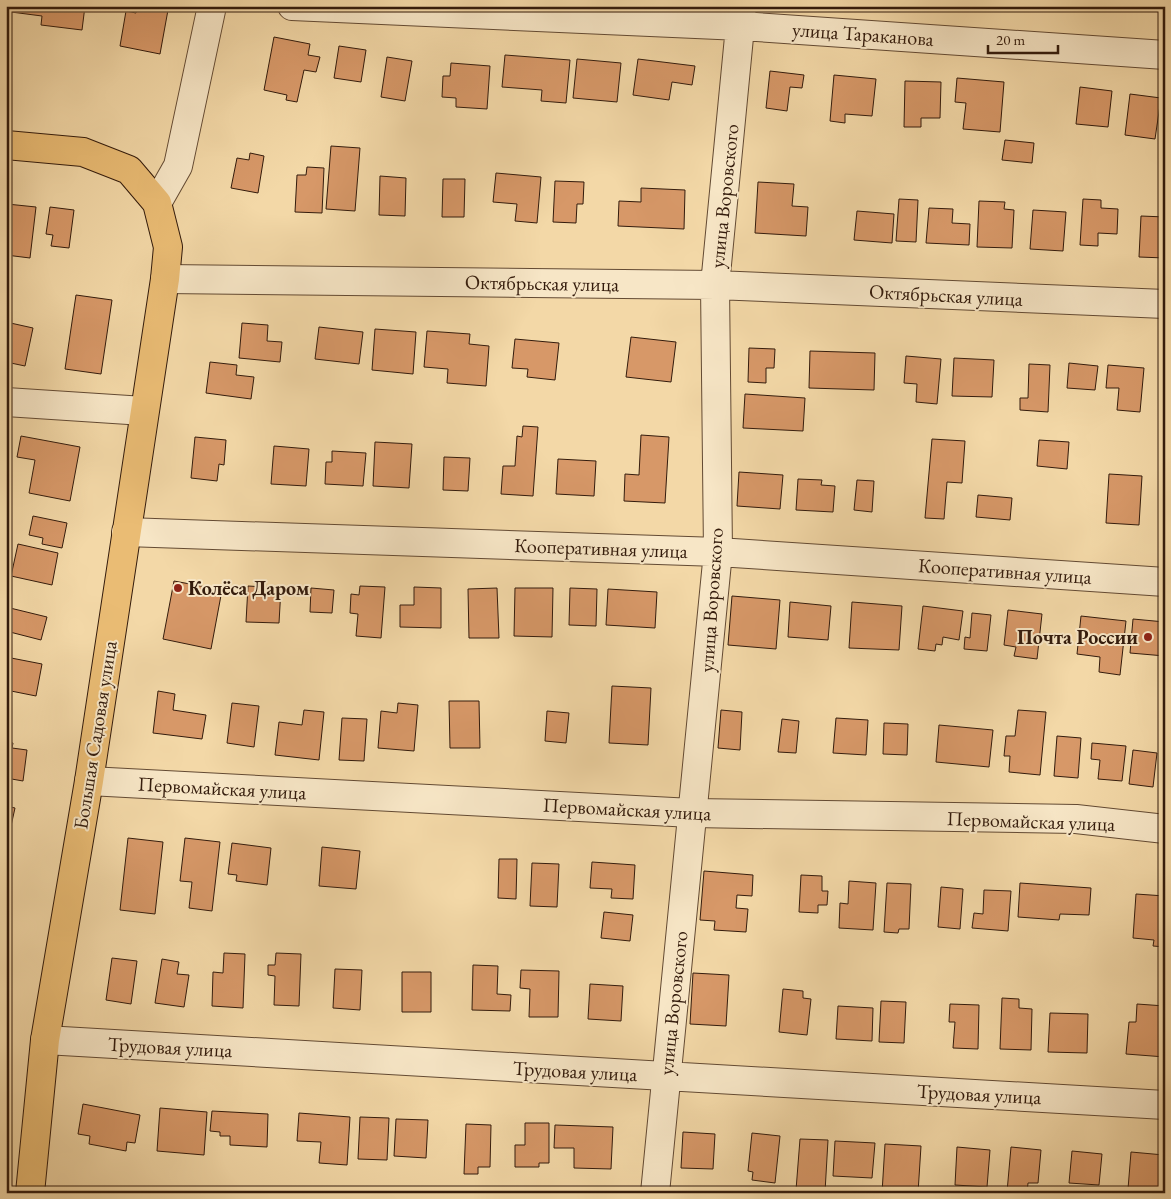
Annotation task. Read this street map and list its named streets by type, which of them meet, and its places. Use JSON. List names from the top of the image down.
{
  "streets": {
    "main road": ["Большая Садовая улица"],
    "street": [
      "улица Тараканова",
      "улица Воровского",
      "Октябрьская улица",
      "Кооперативная улица",
      "Первомайская улица",
      "Трудовая улица"
    ]
  },
  "crossings": [
    ["улица Тараканова", "улица Воровского"],
    ["улица Воровского", "Октябрьская улица"],
    ["улица Воровского", "Кооперативная улица"],
    ["улица Воровского", "Первомайская улица"],
    ["улица Воровского", "Трудовая улица"],
    ["Октябрьская улица", "Большая Садовая улица"],
    ["Кооперативная улица", "Большая Садовая улица"],
    ["Большая Садовая улица", "Первомайская улица"],
    ["Большая Садовая улица", "Трудовая улица"]
  ],
  "places": ["Колёса Даром", "Почта России"],
  "scale_bar": "20 m"
}
